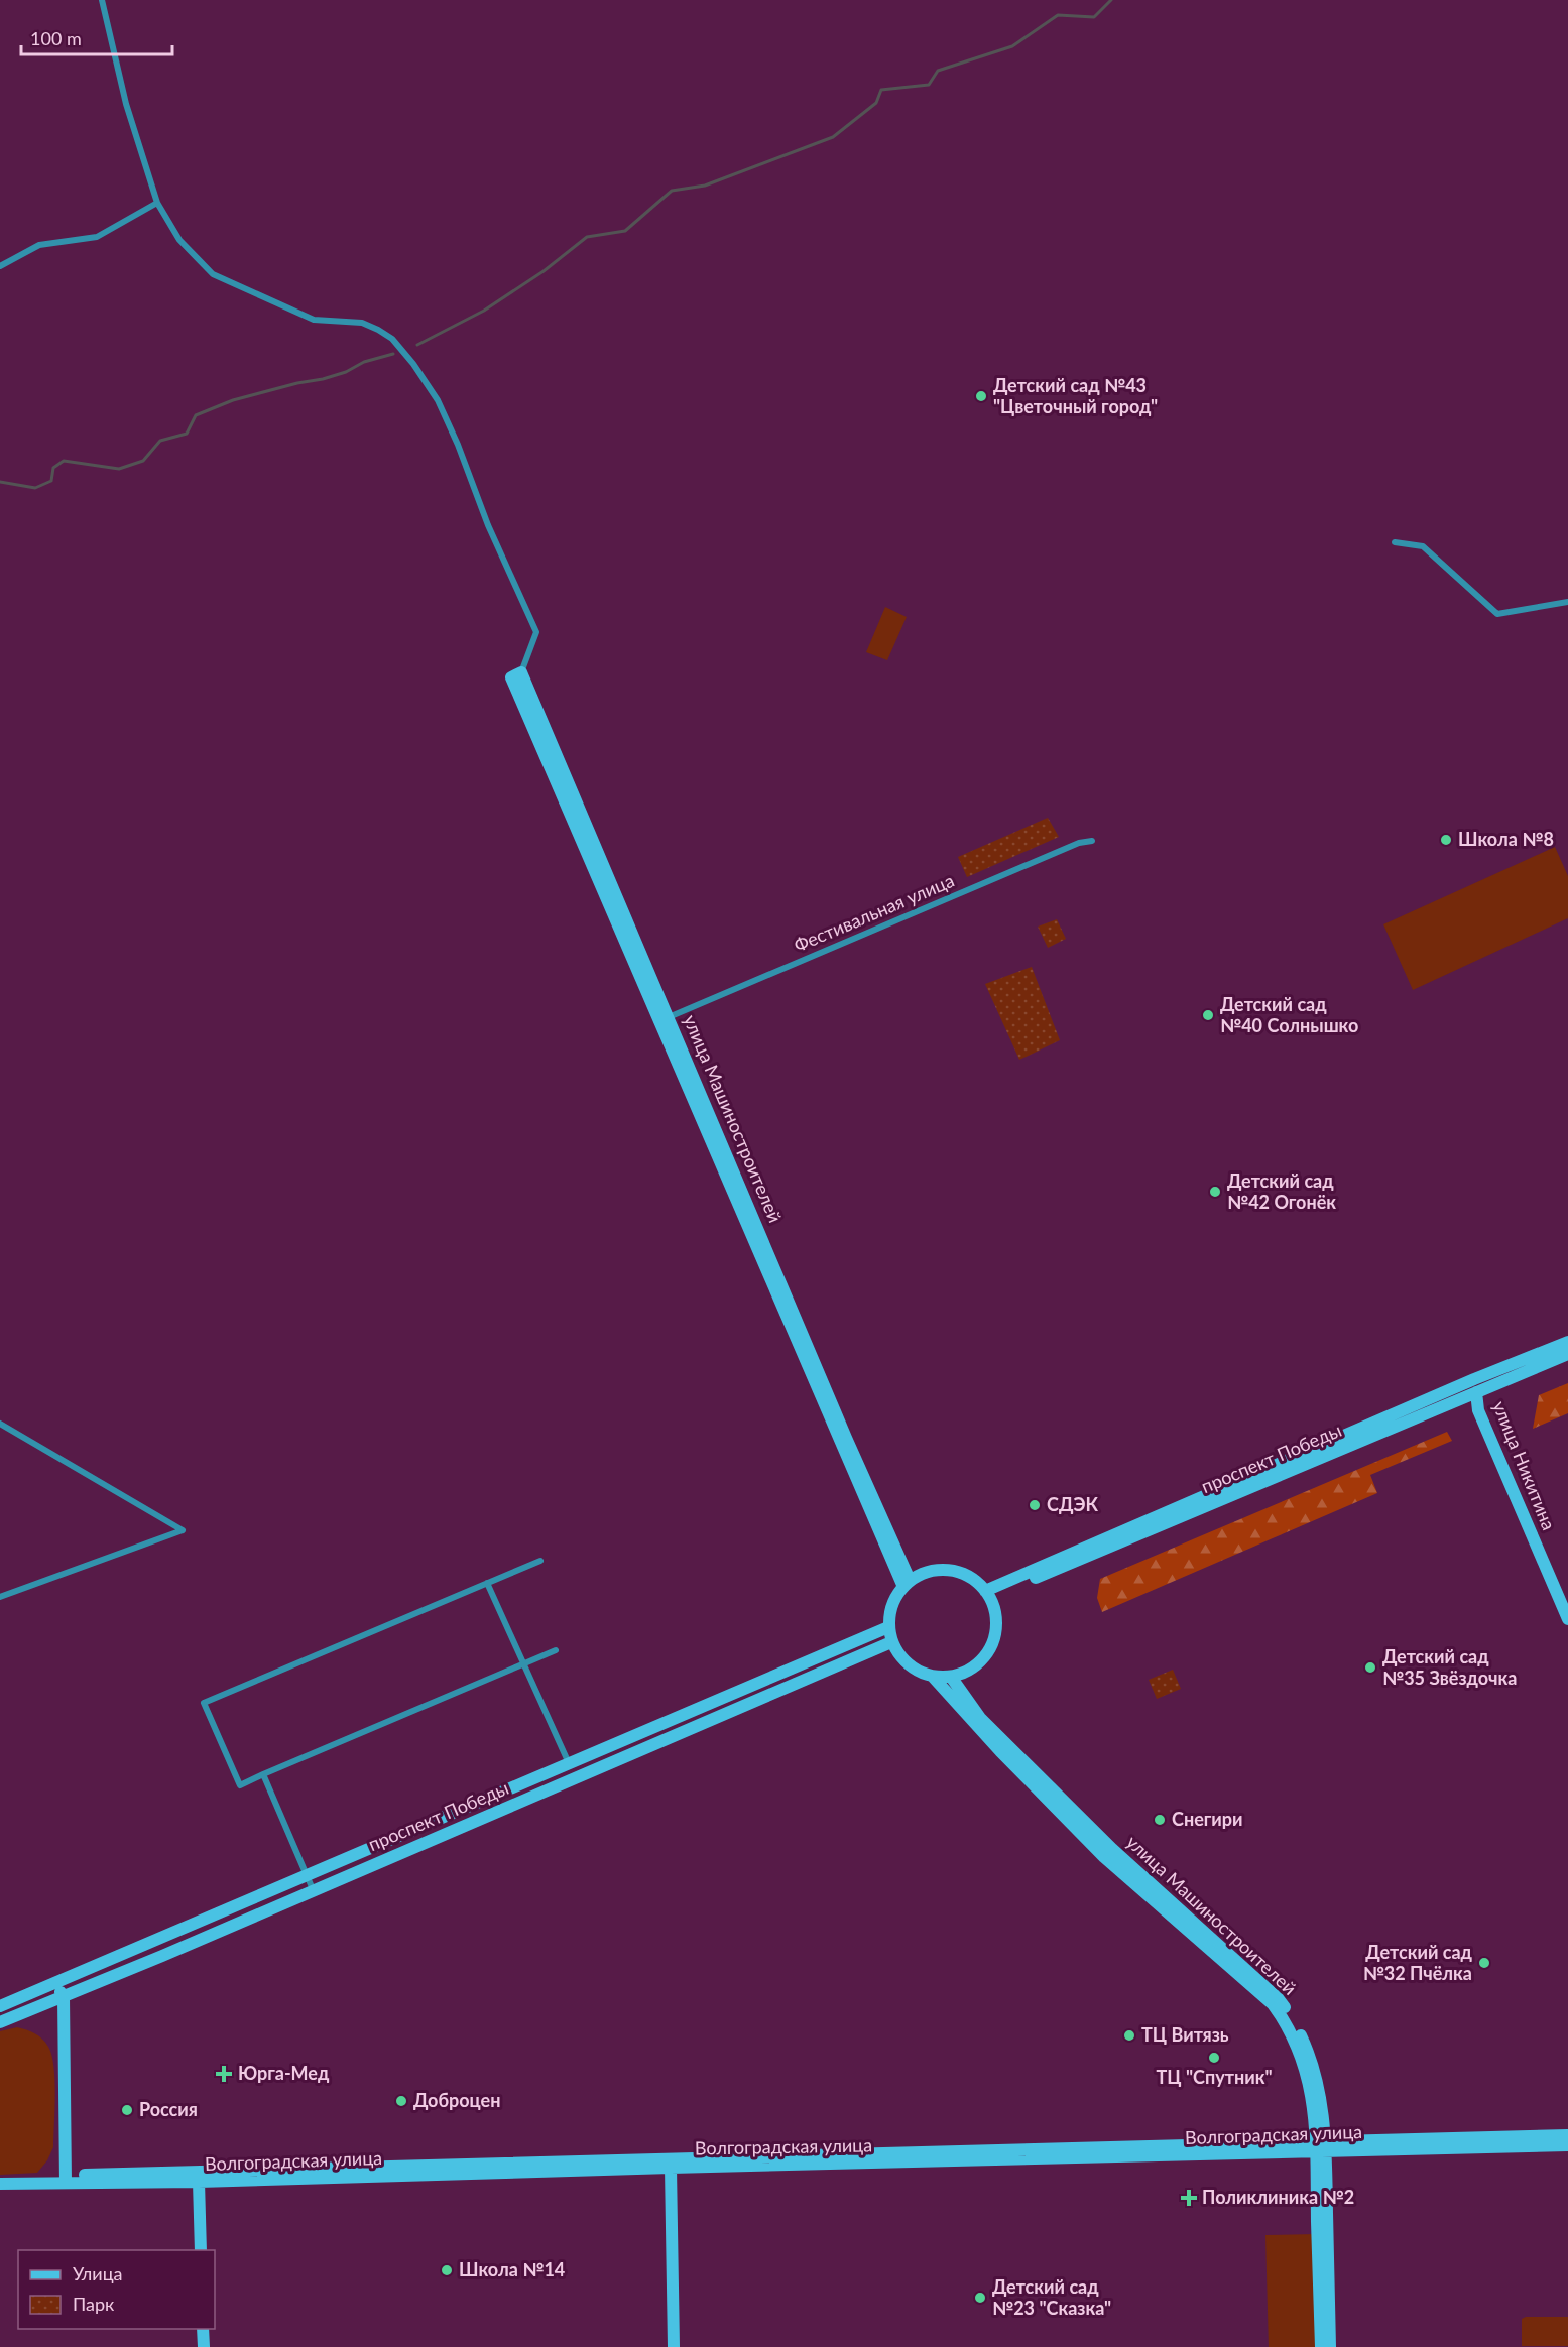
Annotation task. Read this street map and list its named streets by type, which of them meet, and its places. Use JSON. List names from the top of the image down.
{
  "streets": {
    "main road": [
      "улица Машиностроителей",
      "проспект Победы",
      "улица Никитина",
      "Волгоградская улица"
    ],
    "street": ["Фестивальная улица"]
  },
  "crossings": [
    ["Фестивальная улица", "улица Машиностроителей"],
    ["улица Машиностроителей", "проспект Победы"],
    ["улица Машиностроителей", "Волгоградская улица"],
    ["проспект Победы", "улица Никитина"]
  ],
  "places": {
    "other": [
      "Детский сад №43 \"Цветочный город\"",
      "Школа №8",
      "Детский сад №40 Солнышко",
      "Детский сад №42 Огонёк",
      "СДЭК",
      "Детский сад №35 Звёздочка",
      "Снегири",
      "Детский сад №32 Пчёлка",
      "ТЦ Витязь",
      "ТЦ \"Спутник\"",
      "Доброцен",
      "Россия",
      "Школа №14",
      "Детский сад №23 \"Сказка\""
    ],
    "health": ["Юрга-Мед", "Поликлиника №2"]
  },
  "legend": ["Улица", "Парк"],
  "scale_bar": "100 m"
}
